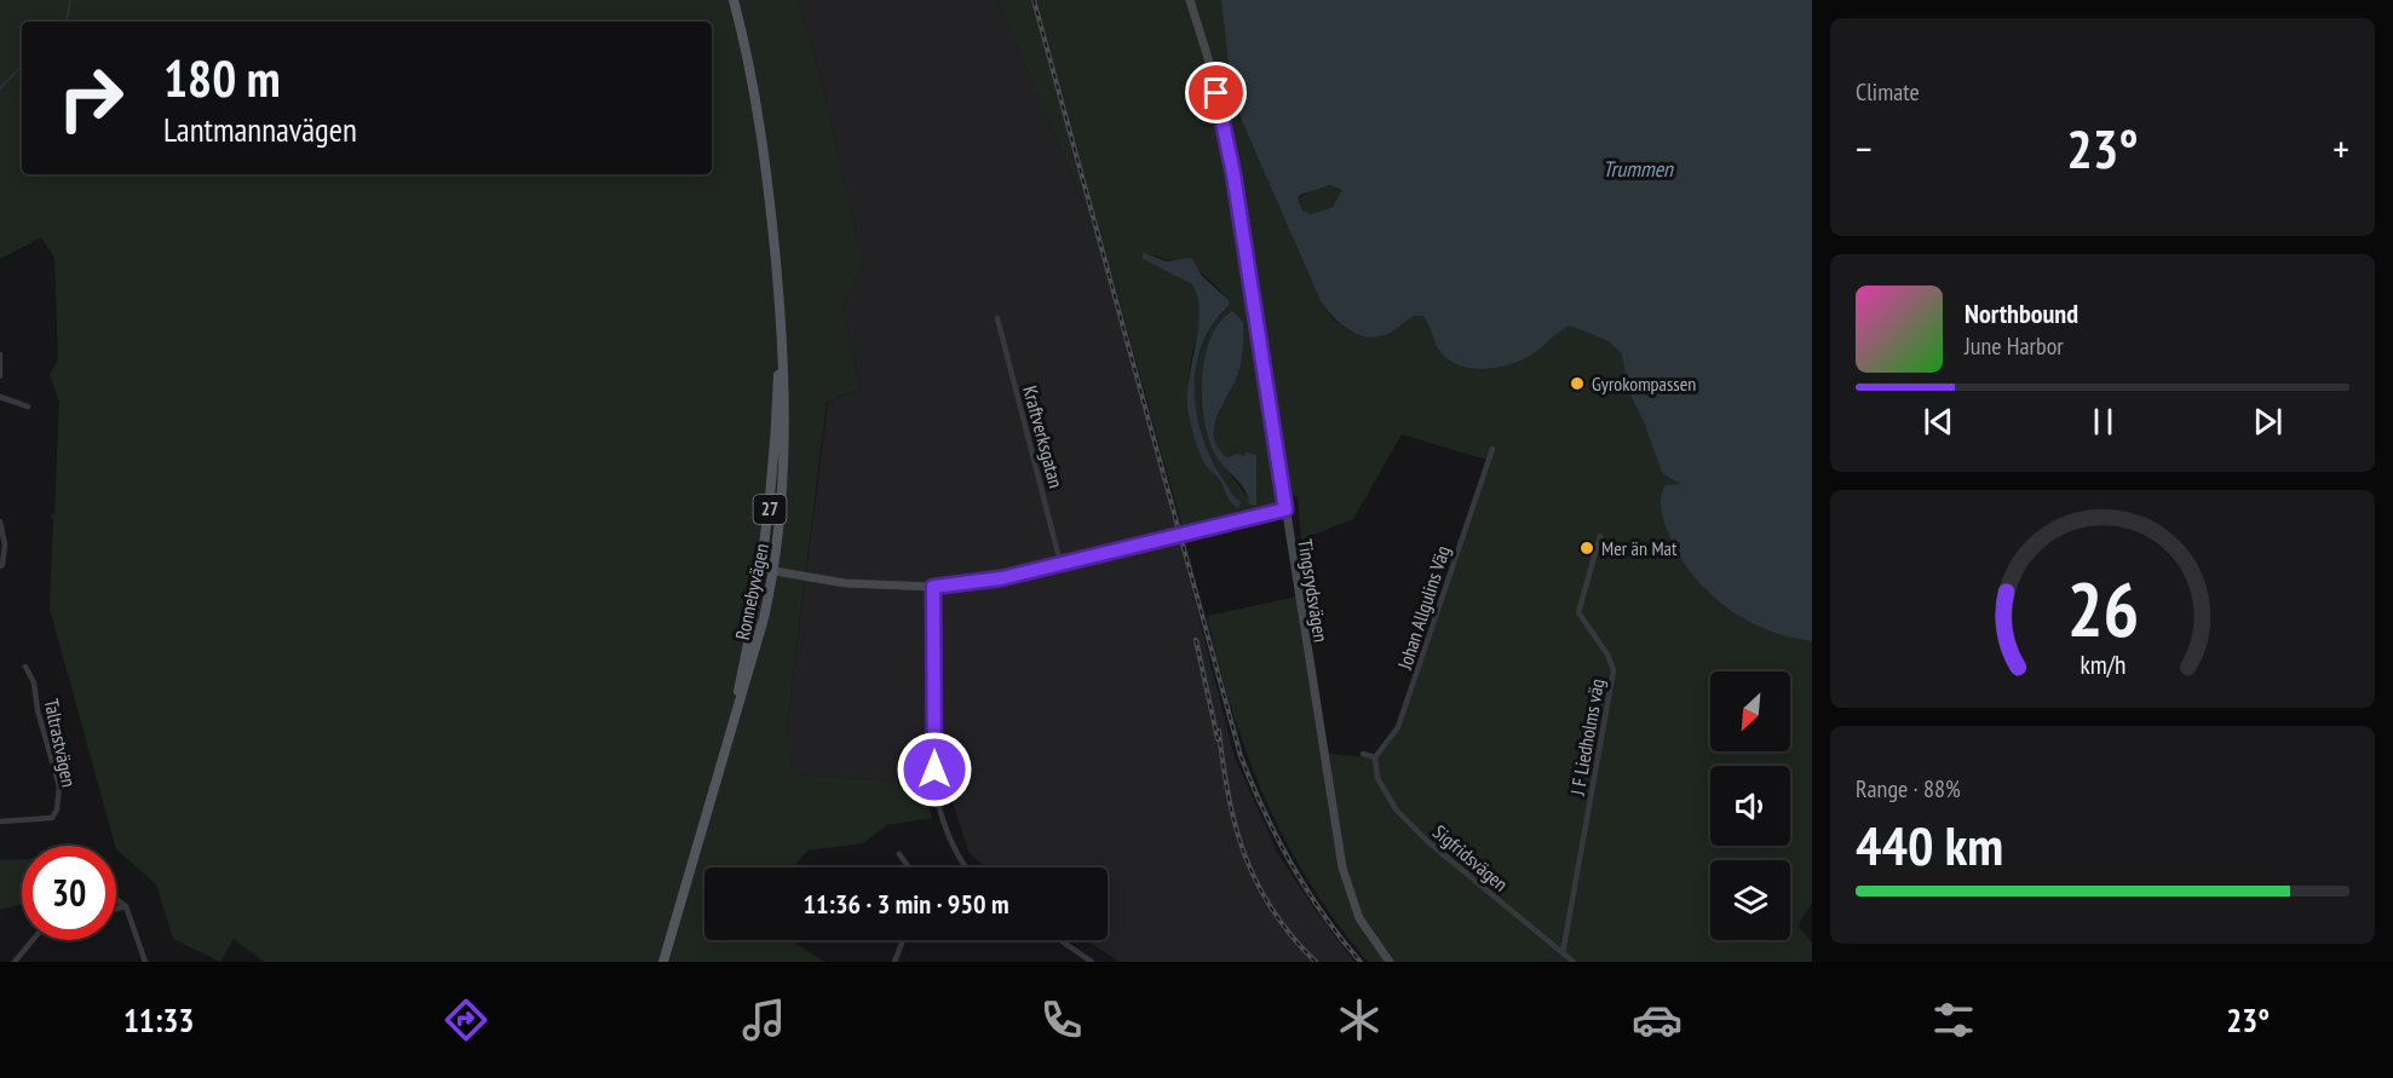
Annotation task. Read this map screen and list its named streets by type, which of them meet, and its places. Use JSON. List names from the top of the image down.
{
  "streets": {
    "main road": ["27", "Ronnebyvägen"],
    "street": [
      "Kraftverksgatan",
      "Tingsrydsvägen",
      "Johan Allgulins Väg",
      "J F Liedholms väg",
      "Taltrastvägen",
      "Sigfridsvägen"
    ]
  },
  "crossings": [
    ["Johan Allgulins Väg", "Sigfridsvägen"],
    ["J F Liedholms väg", "Sigfridsvägen"]
  ],
  "water": ["Trummen"],
  "places": ["Gyrokompassen", "Mer än Mat"],
  "north": "bottom left",
  "page": {
    "tile": [
      "Climate",
      ["Range · 88%", "440 km"]
    ],
    "turn": ["180 m", "Lantmannavägen"],
    "heat": ["−", "23°", "+"],
    "song": ["Northbound", "June Harbor"],
    "limit": "30",
    "trip": "11:36 · 3 min · 950 m",
    "tabs": ["11:33", "23°"],
    "gauge": ["26", "km/h"]
  }
}
